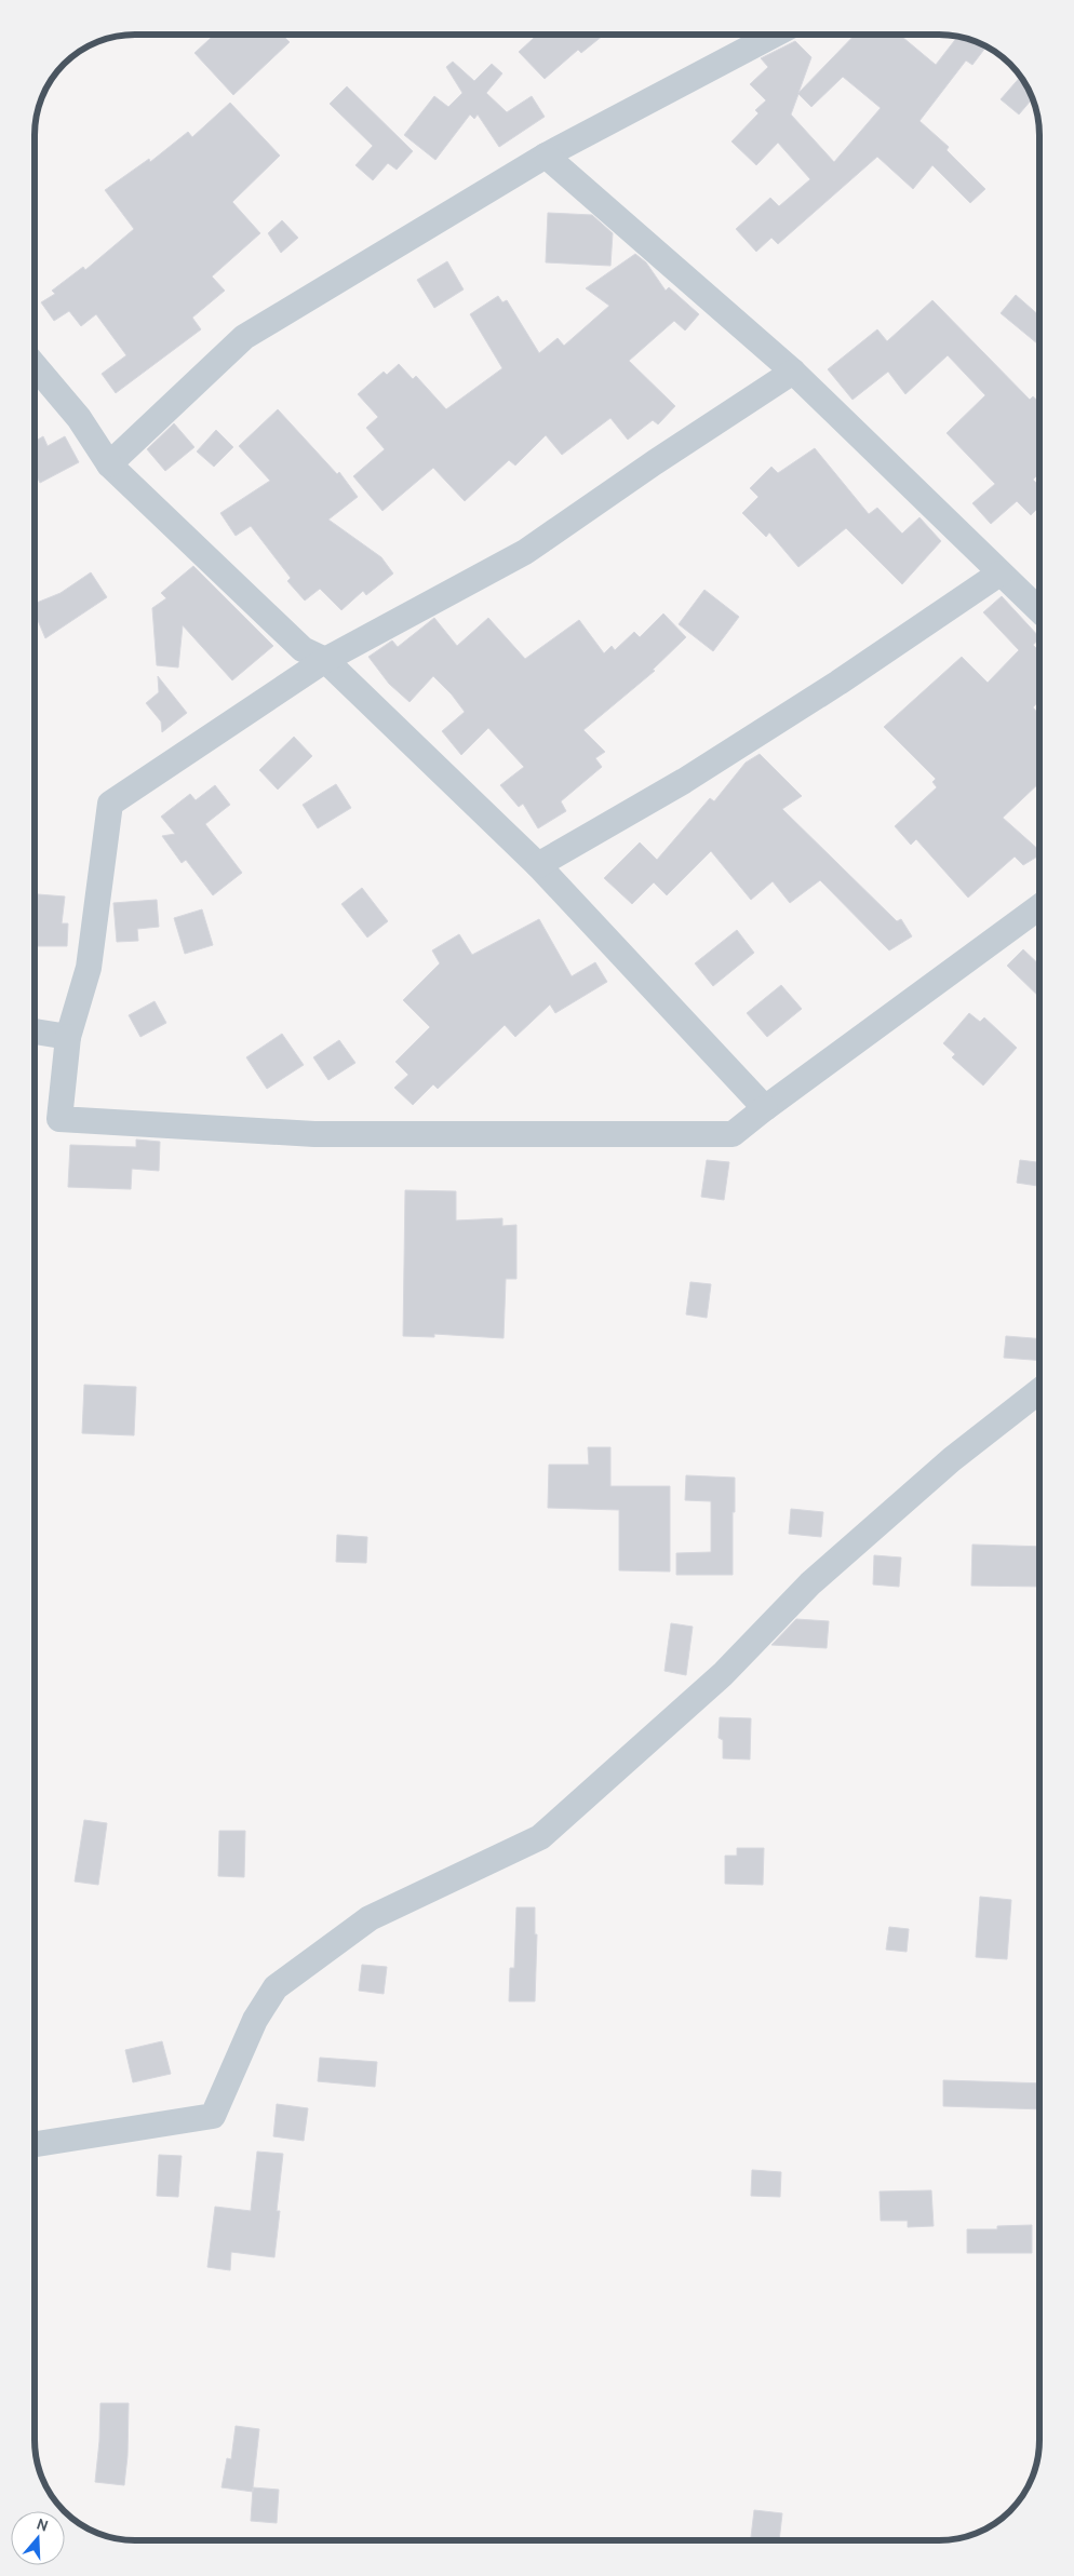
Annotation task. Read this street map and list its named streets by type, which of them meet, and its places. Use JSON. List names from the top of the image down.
{
  "north": "top"
}
